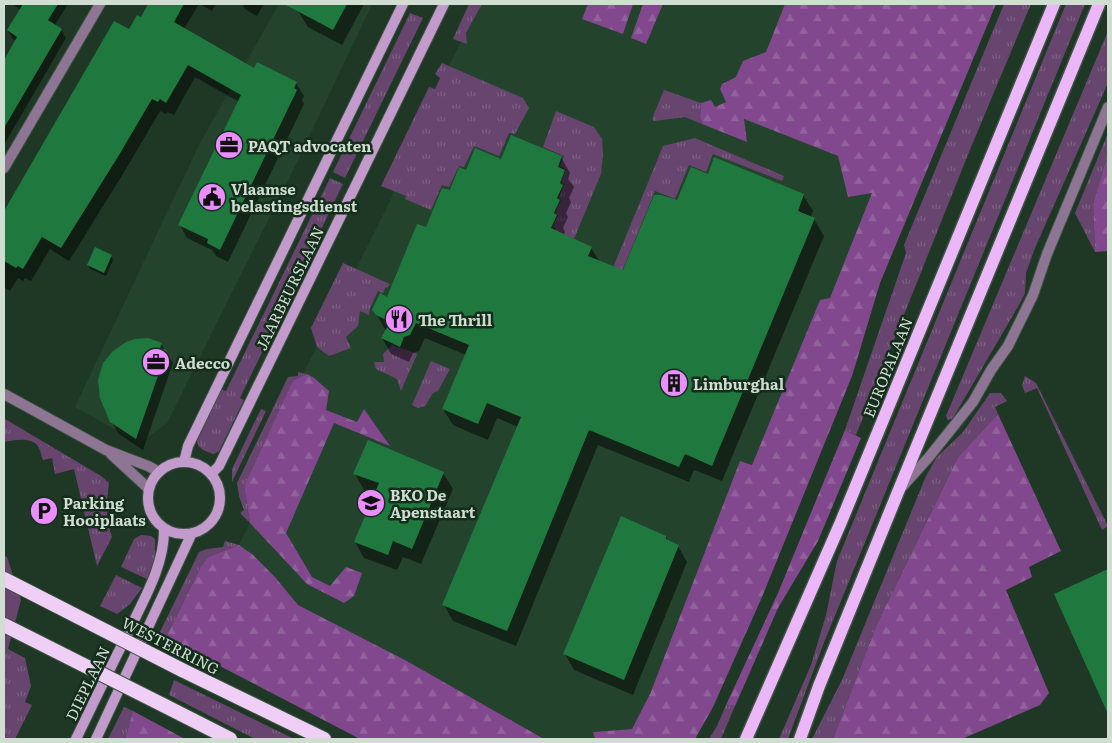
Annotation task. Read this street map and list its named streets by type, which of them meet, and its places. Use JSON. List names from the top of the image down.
{
  "streets": {
    "highway": ["WESTERRING"],
    "main road": ["JAARBEURSLAAN", "EUROPALAAN", "DIEPLAAN"]
  },
  "crossings": [
    ["JAARBEURSLAAN", "DIEPLAAN"]
  ],
  "places": {
    "office": ["PAQT advocaten", "Adecco"],
    "public building": ["Vlaamse belastingsdienst"],
    "restaurant": ["The Thrill"],
    "building": ["Limburghal"],
    "school or university": ["BKO De Apenstaart"],
    "parking": ["Parking Hooiplaats"]
  }
}
